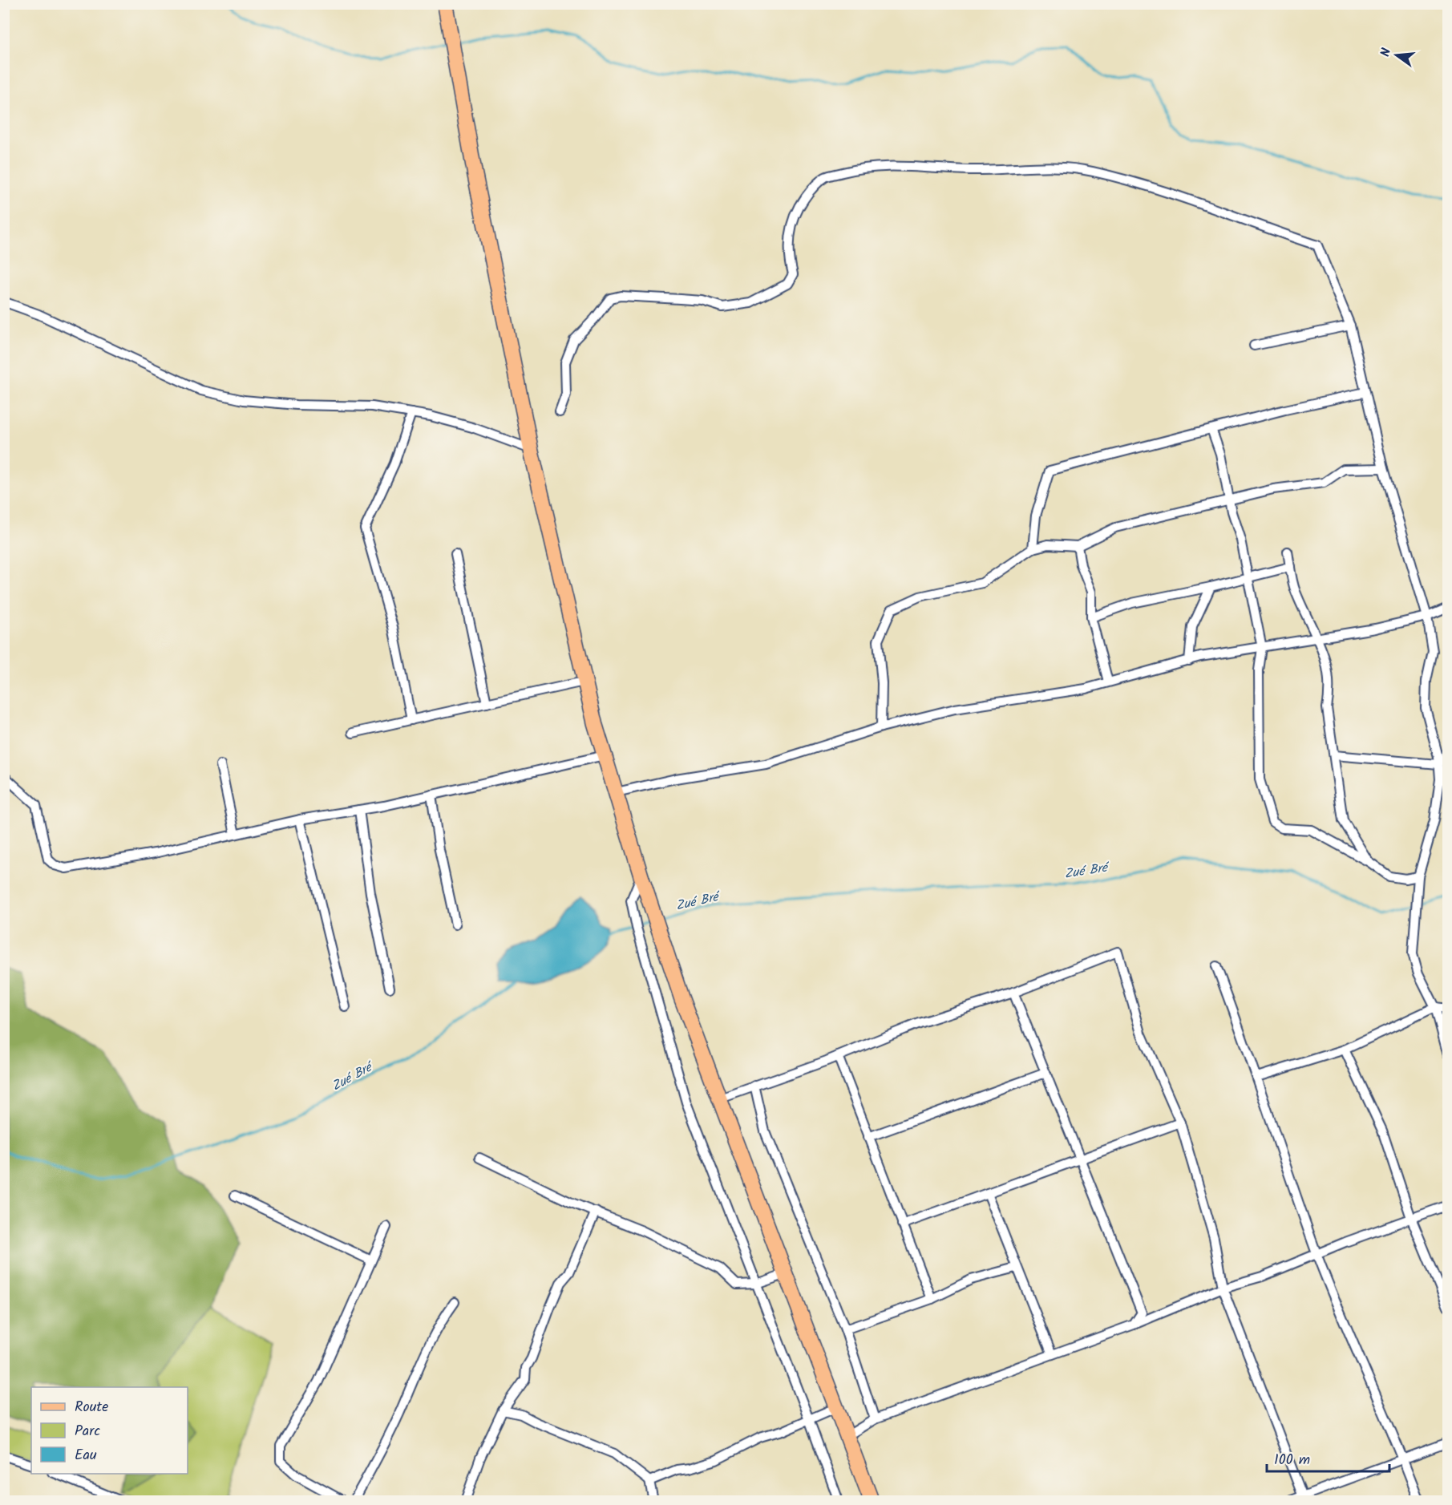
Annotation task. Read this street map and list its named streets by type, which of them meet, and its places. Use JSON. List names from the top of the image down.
{
  "water": ["Zué Bré"],
  "legend": ["Route", "Parc", "Eau"],
  "scale_bar": "100 m",
  "north": "left"
}
